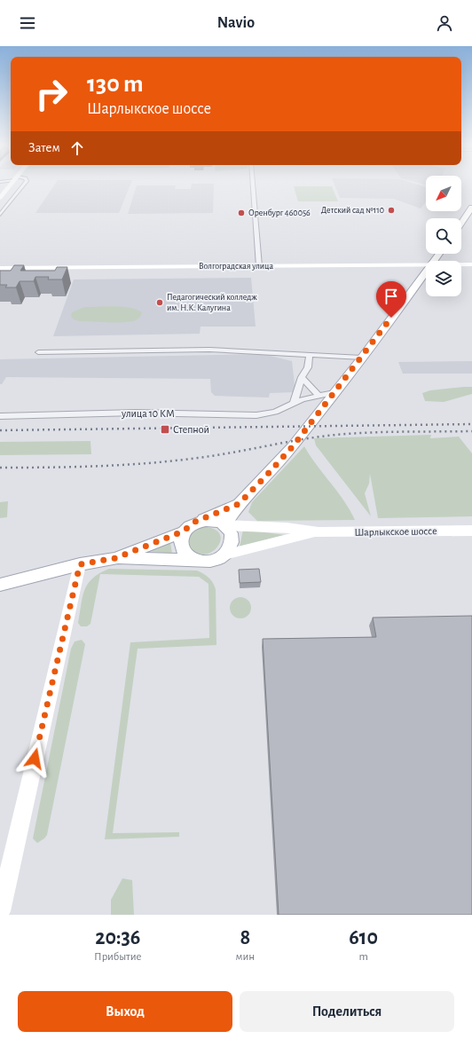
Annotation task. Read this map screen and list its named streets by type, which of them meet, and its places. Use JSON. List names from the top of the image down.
{
  "streets": {
    "main road": ["Волгоградская улица", "Шарлыкское шоссе"],
    "street": ["улица 10 КМ"]
  },
  "places": {
    "other": ["Детский сад №110", "Оренбург 460056", "Педагогический колледж им. Н.К. Калугина"],
    "transit": ["Степной"]
  },
  "north": "bottom left",
  "page": {
    "header": "Navio",
    "turn": ["130 m", "Шарлыкское шоссе"],
    "then": "Затем",
    "eta": [
      "20:36",
      "Прибытие",
      "8",
      "мин",
      "610",
      "m"
    ],
    "buttons": ["Выход", "Поделиться"]
  }
}
